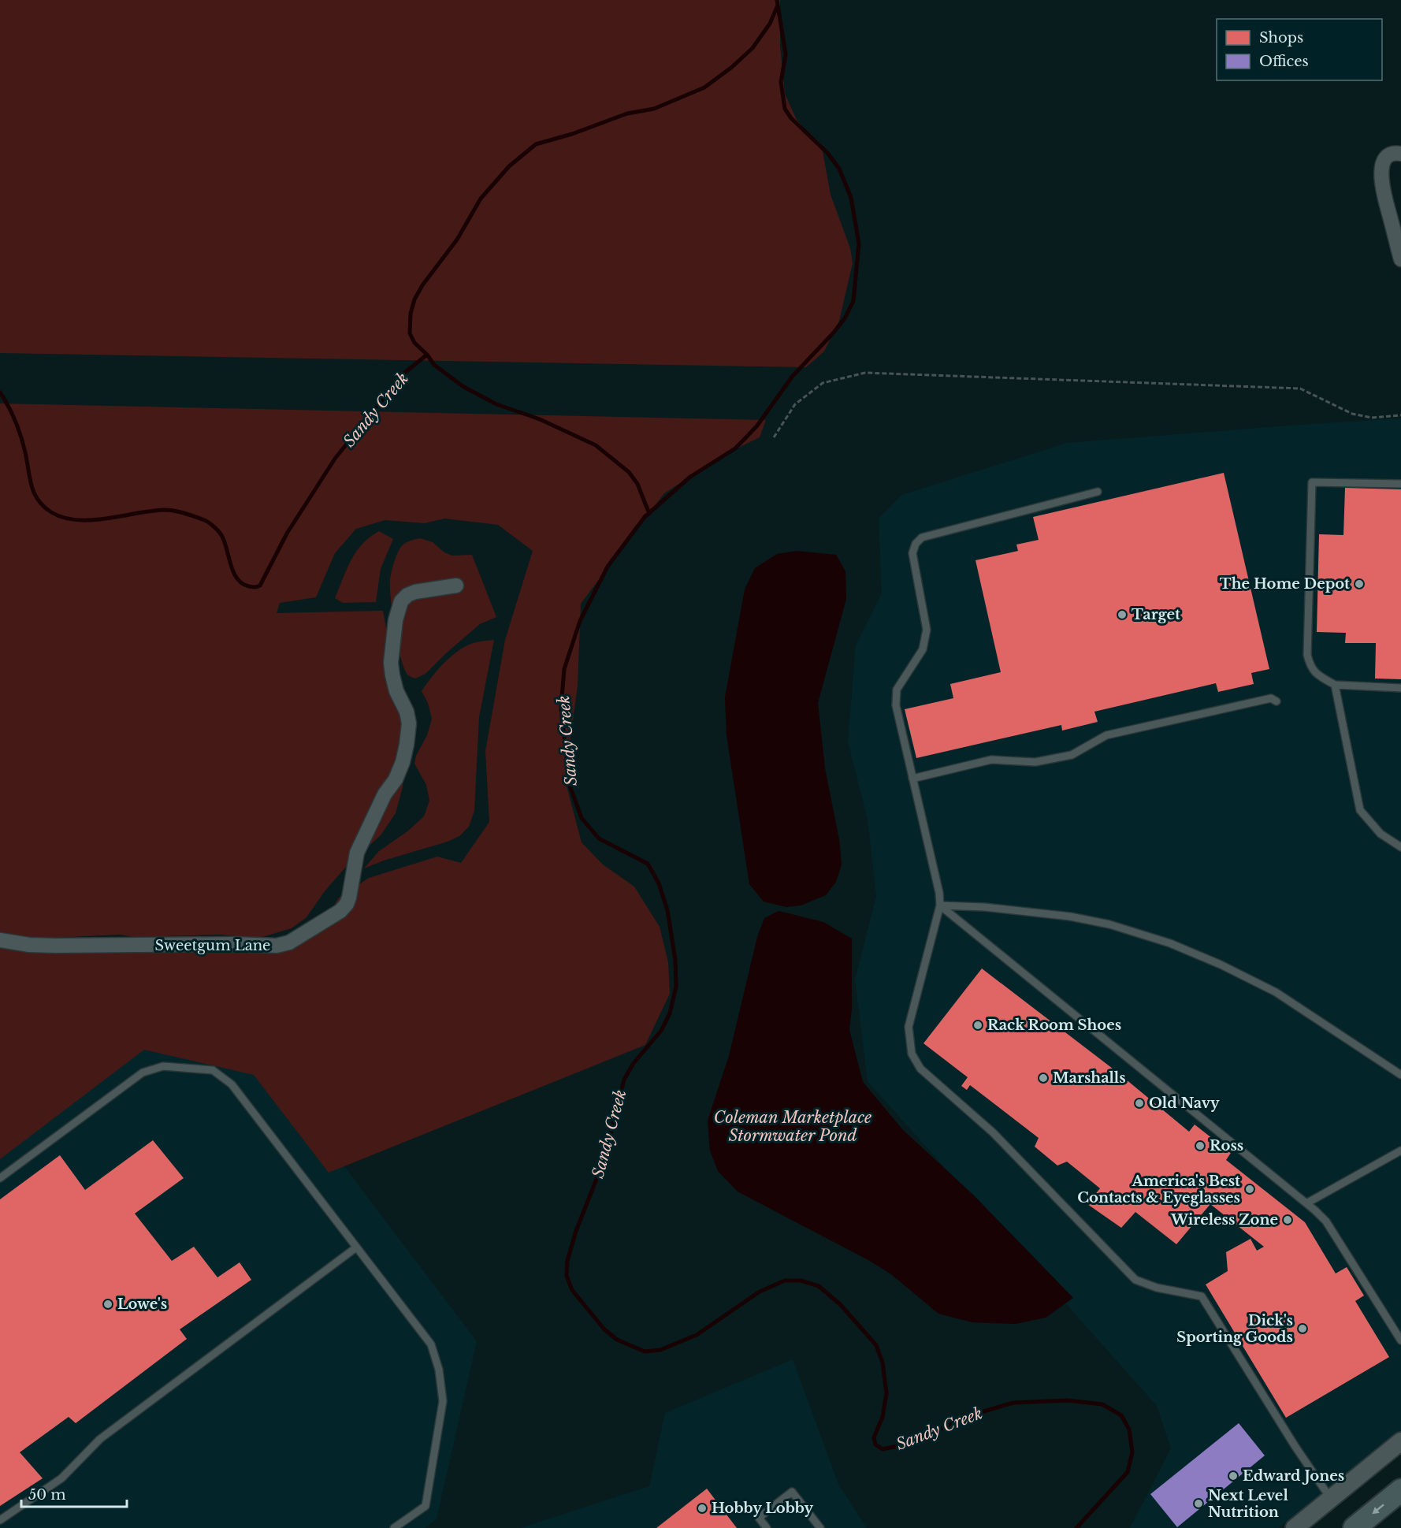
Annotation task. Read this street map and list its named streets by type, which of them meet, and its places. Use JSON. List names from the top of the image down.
{
  "streets": {
    "street": ["Sweetgum Lane"]
  },
  "water": ["Sandy Creek", "Coleman Marketplace Stormwater Pond"],
  "places": [
    "The Home Depot",
    "Target",
    "Rack Room Shoes",
    "Marshalls",
    "Old Navy",
    "Ross",
    "America's Best Contacts & Eyeglasses",
    "Wireless Zone",
    "Lowe's",
    "Dick's Sporting Goods",
    "Edward Jones",
    "Next Level Nutrition",
    "Hobby Lobby"
  ],
  "legend": ["Shops", "Offices"],
  "scale_bar": "50 m"
}
